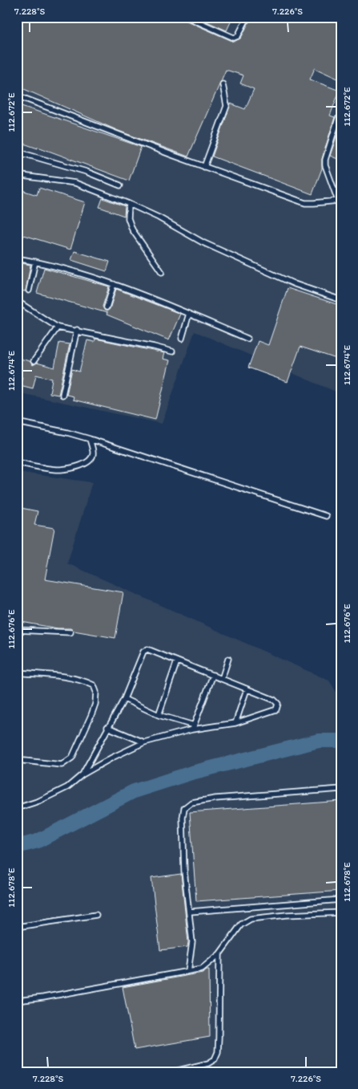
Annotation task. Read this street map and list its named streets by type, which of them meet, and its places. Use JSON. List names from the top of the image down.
{
  "coordinates": [
    "7.228°S",
    "7.226°S",
    "112.672°E",
    "112.674°E",
    "112.676°E",
    "112.678°E"
  ]
}
